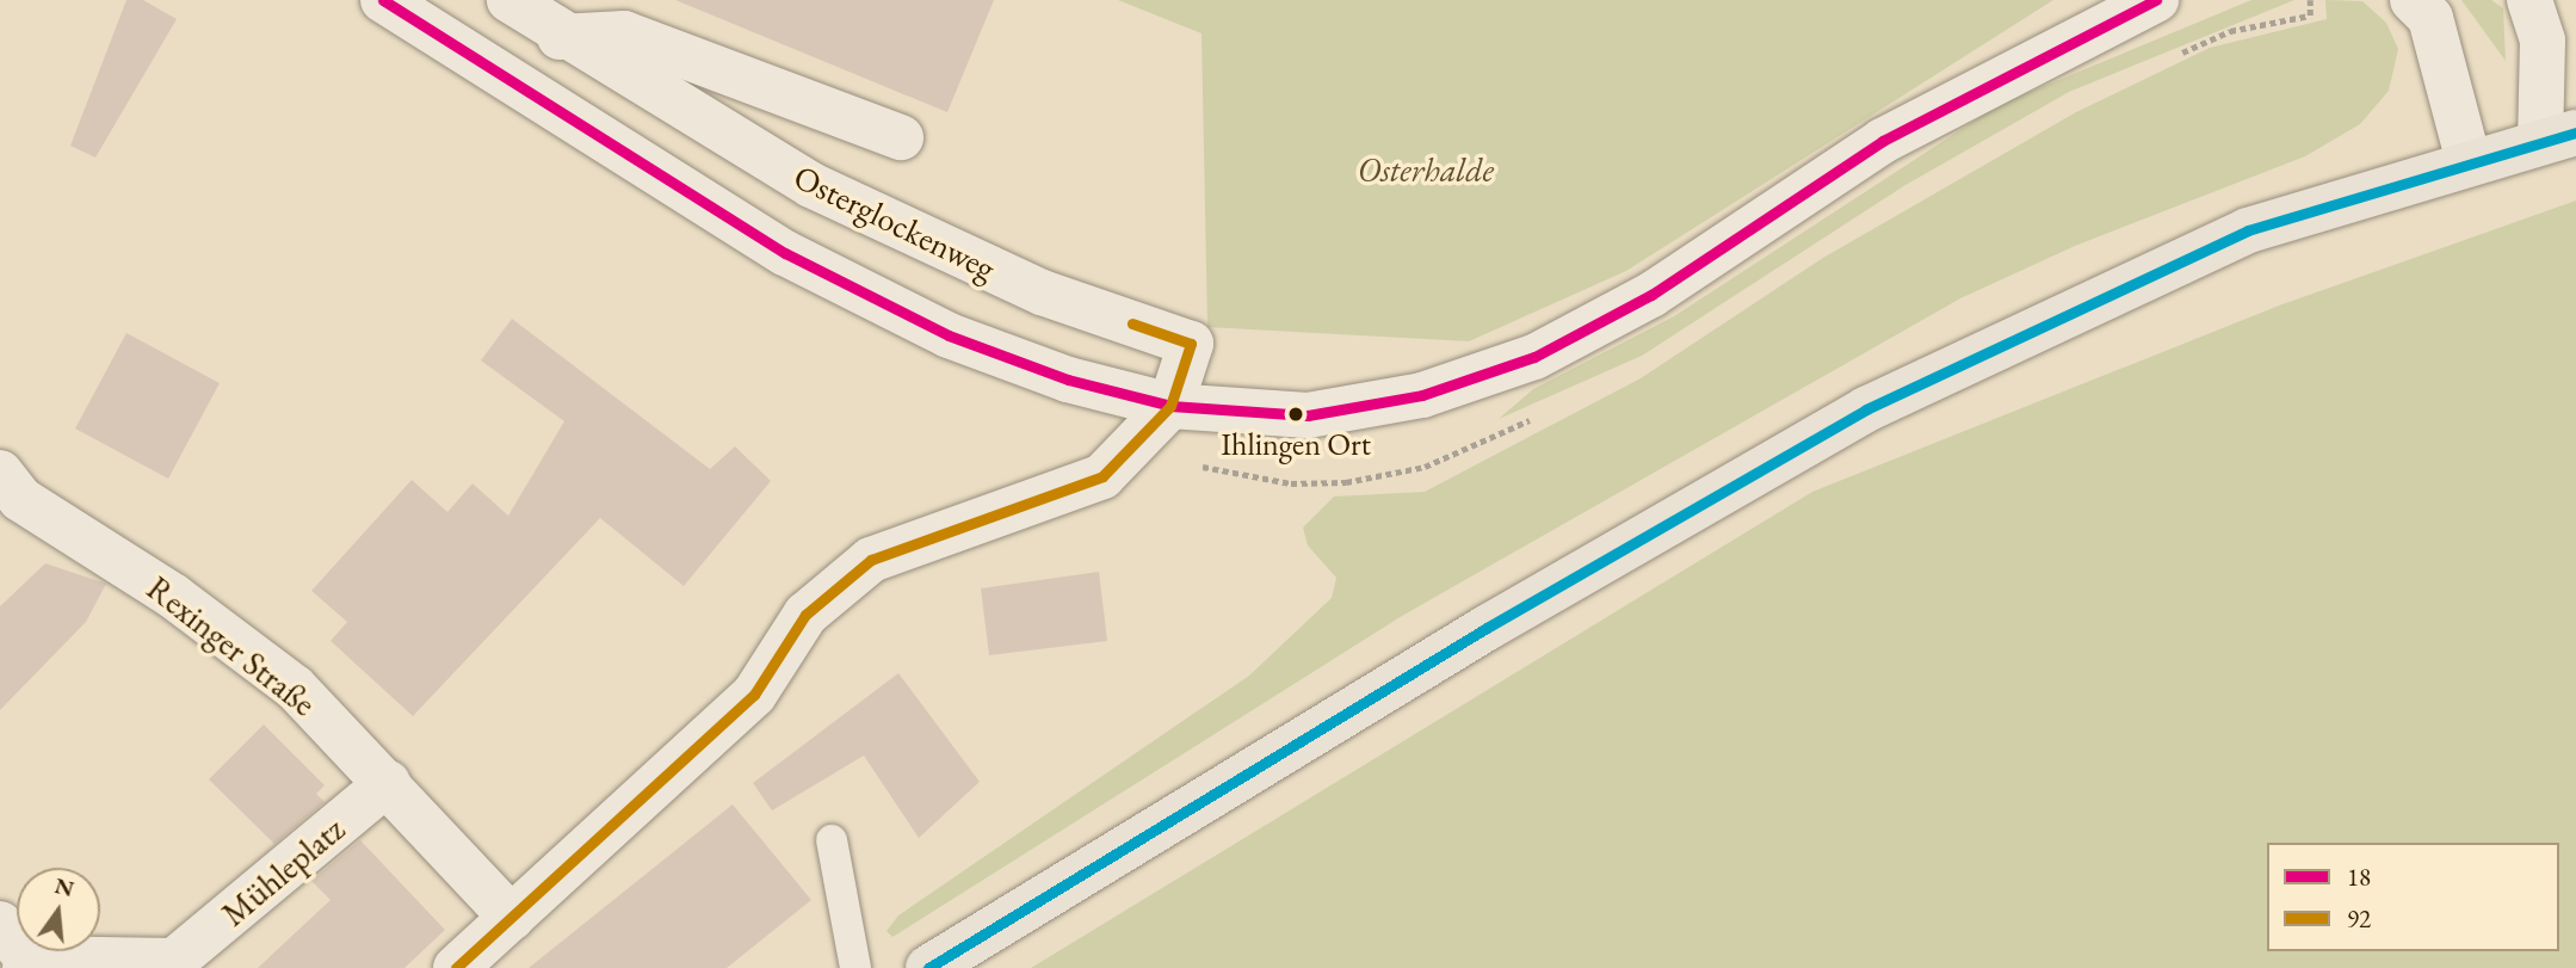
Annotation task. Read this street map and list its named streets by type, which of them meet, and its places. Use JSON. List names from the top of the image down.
{
  "streets": {
    "street": ["Osterglockenweg", "Rexinger Straße", "Mühleplatz"]
  },
  "crossings": [
    ["Rexinger Straße", "Mühleplatz"]
  ],
  "parks": ["Osterhalde"],
  "places": ["Ihlingen Ort"],
  "lines": ["transit line 18", "transit line 92"],
  "legend": ["18", "92"],
  "north": "top"
}
